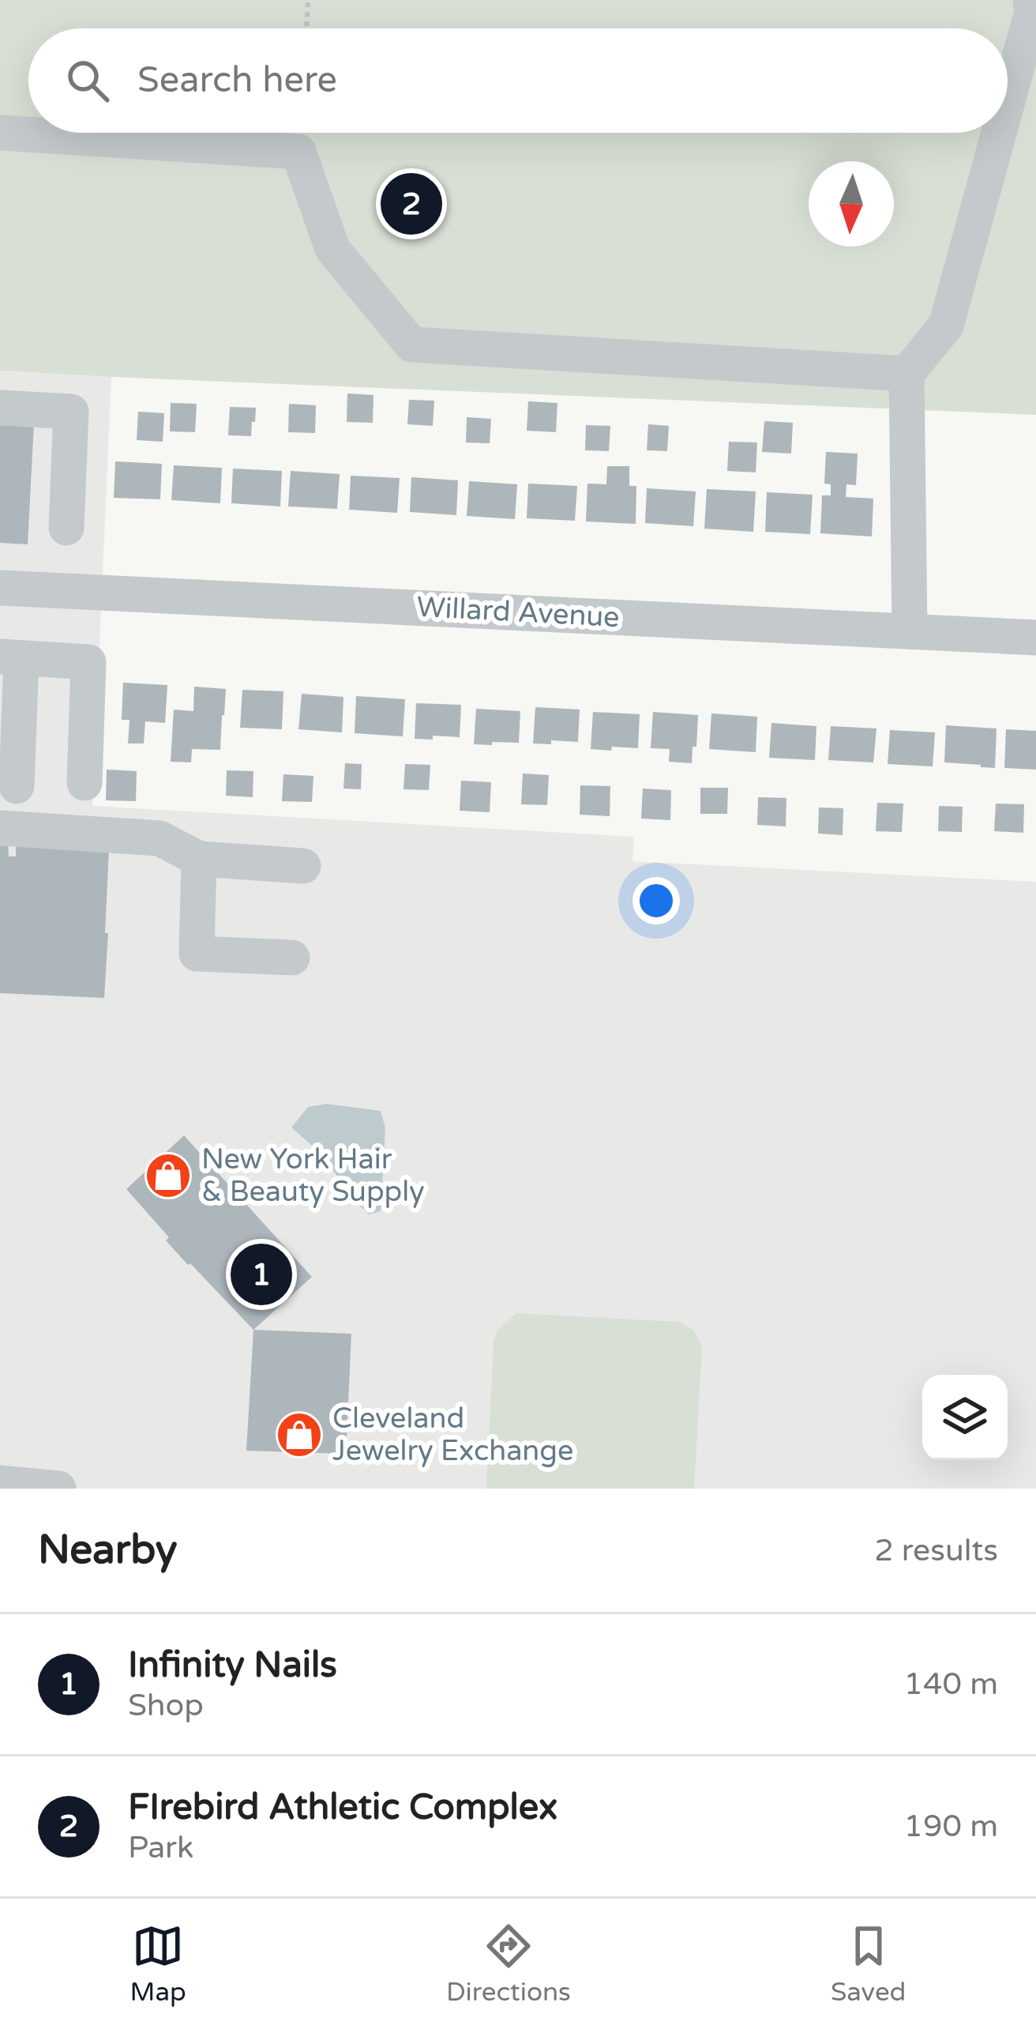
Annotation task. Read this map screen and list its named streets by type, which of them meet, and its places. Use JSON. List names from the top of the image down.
{
  "streets": {
    "street": ["Willard Avenue"]
  },
  "places": {
    "shop": ["New York Hair & Beauty Supply", "Cleveland Jewelry Exchange"]
  },
  "north": "bottom",
  "page": {
    "search": "Search here",
    "pins": ["2", "1"],
    "heading": ["Nearby", "2 results"],
    "list": [
      {
        "mark": "1",
        "name": "Infinity Nails",
        "note": "Shop",
        "value": "140 m"
      },
      {
        "mark": "2",
        "name": "FIrebird Athletic Complex",
        "note": "Park",
        "value": "190 m"
      }
    ],
    "nav": ["Map", "Directions", "Saved"]
  }
}
